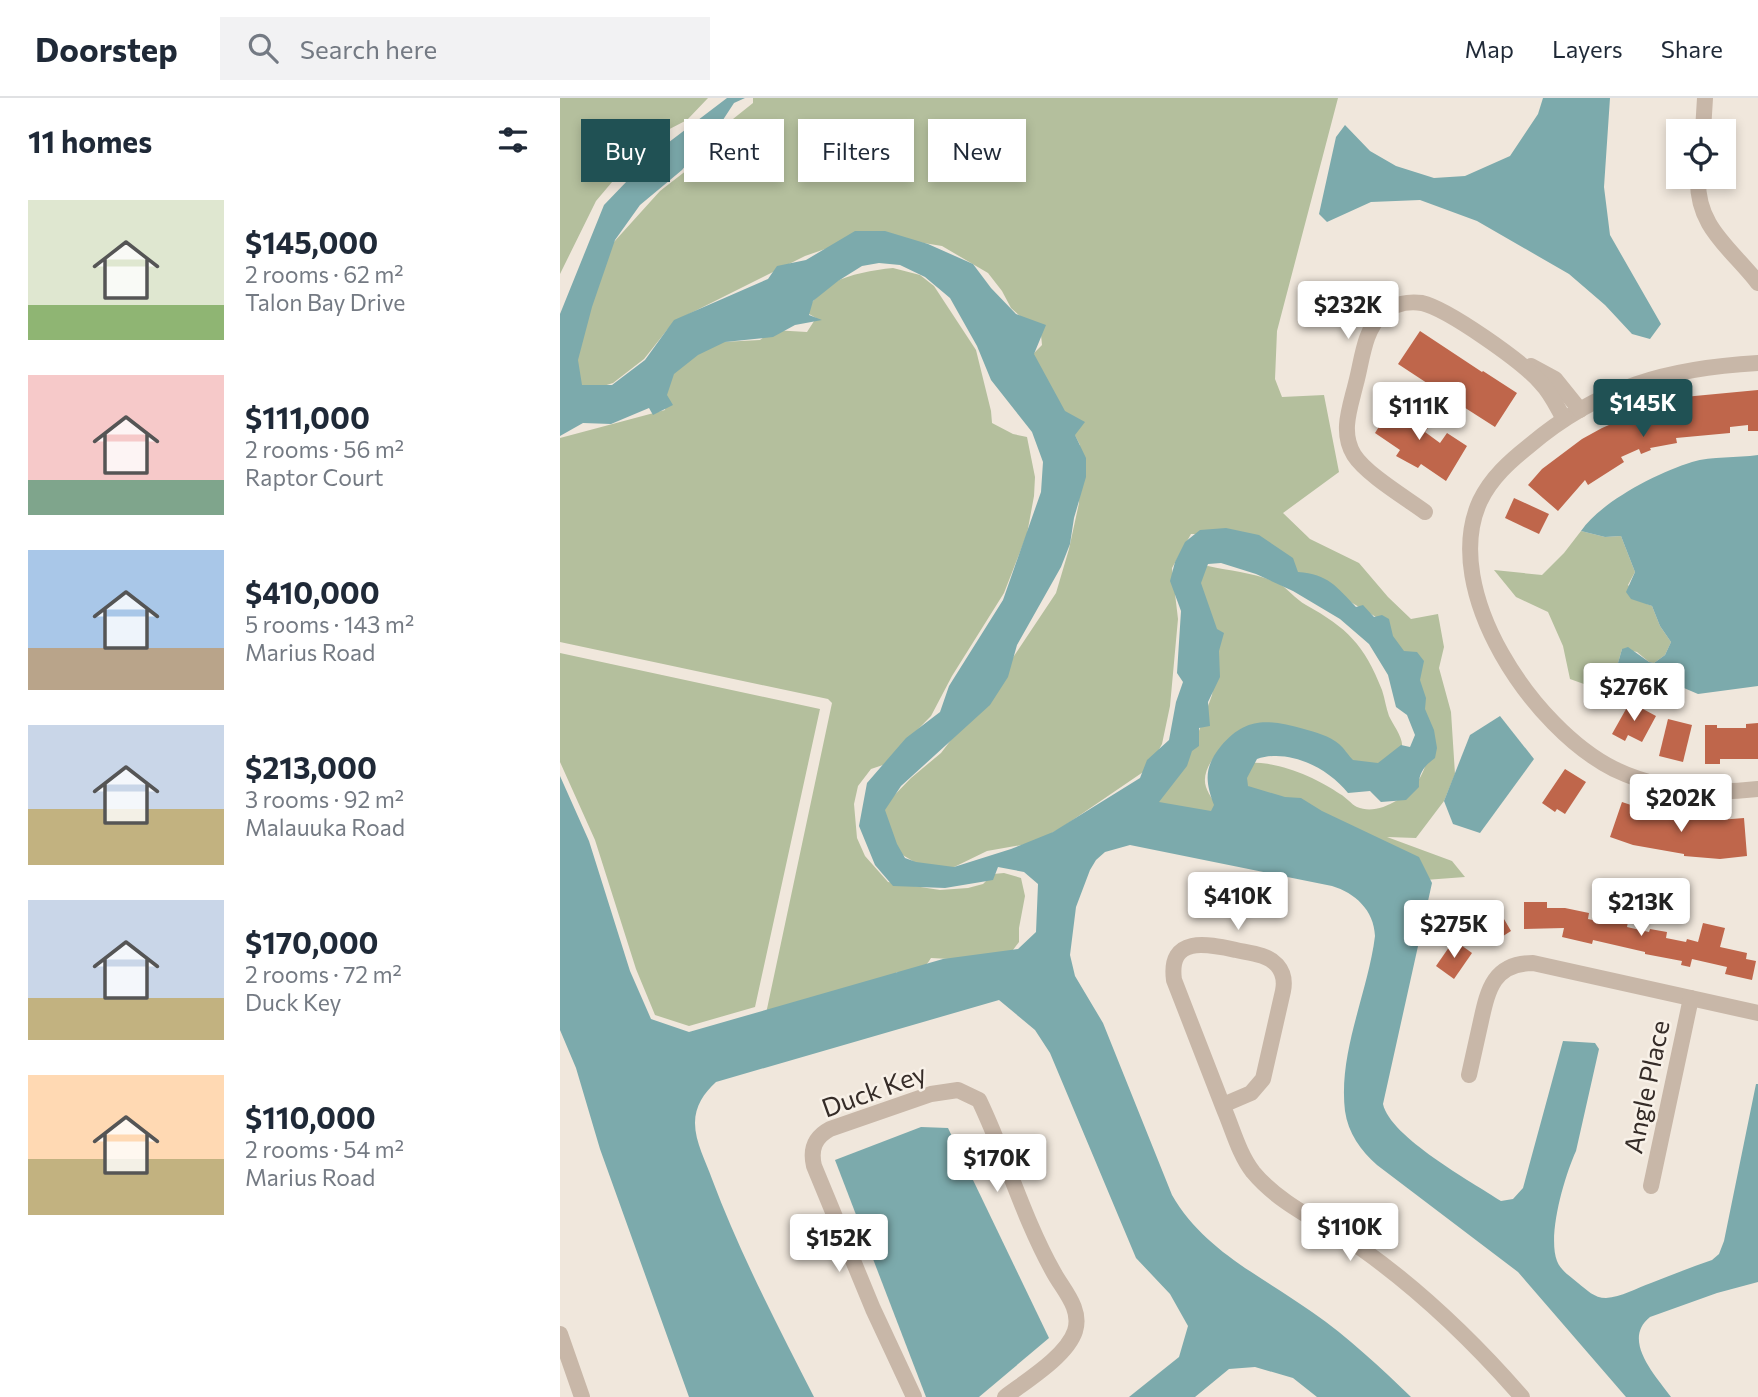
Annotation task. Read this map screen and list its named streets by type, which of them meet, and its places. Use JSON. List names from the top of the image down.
{
  "streets": {
    "street": ["Angle Place", "Duck Key"]
  },
  "page": {
    "header": "Doorstep",
    "search": "Search here",
    "nav": ["Map", "Layers", "Share"],
    "heading": "11 homes",
    "chip": [
      "Buy",
      "Rent",
      "Filters",
      "New"
    ],
    "list": [
      {
        "name": "$145,000",
        "note": "2 rooms · 62 m² · Talon Bay Drive"
      },
      {
        "name": "$111,000",
        "note": "2 rooms · 56 m² · Raptor Court"
      },
      {
        "name": "$410,000",
        "note": "5 rooms · 143 m² · Marius Road"
      },
      {
        "name": "$213,000",
        "note": "3 rooms · 92 m² · Malauuka Road"
      },
      {
        "name": "$170,000",
        "note": "2 rooms · 72 m² · Duck Key"
      },
      {
        "name": "$110,000",
        "note": "2 rooms · 54 m² · Marius Road"
      }
    ],
    "price": [
      "$232K",
      "$145K",
      "$111K",
      "$276K",
      "$202K",
      "$410K",
      "$213K",
      "$275K",
      "$170K",
      "$110K",
      "$152K"
    ]
  }
}
